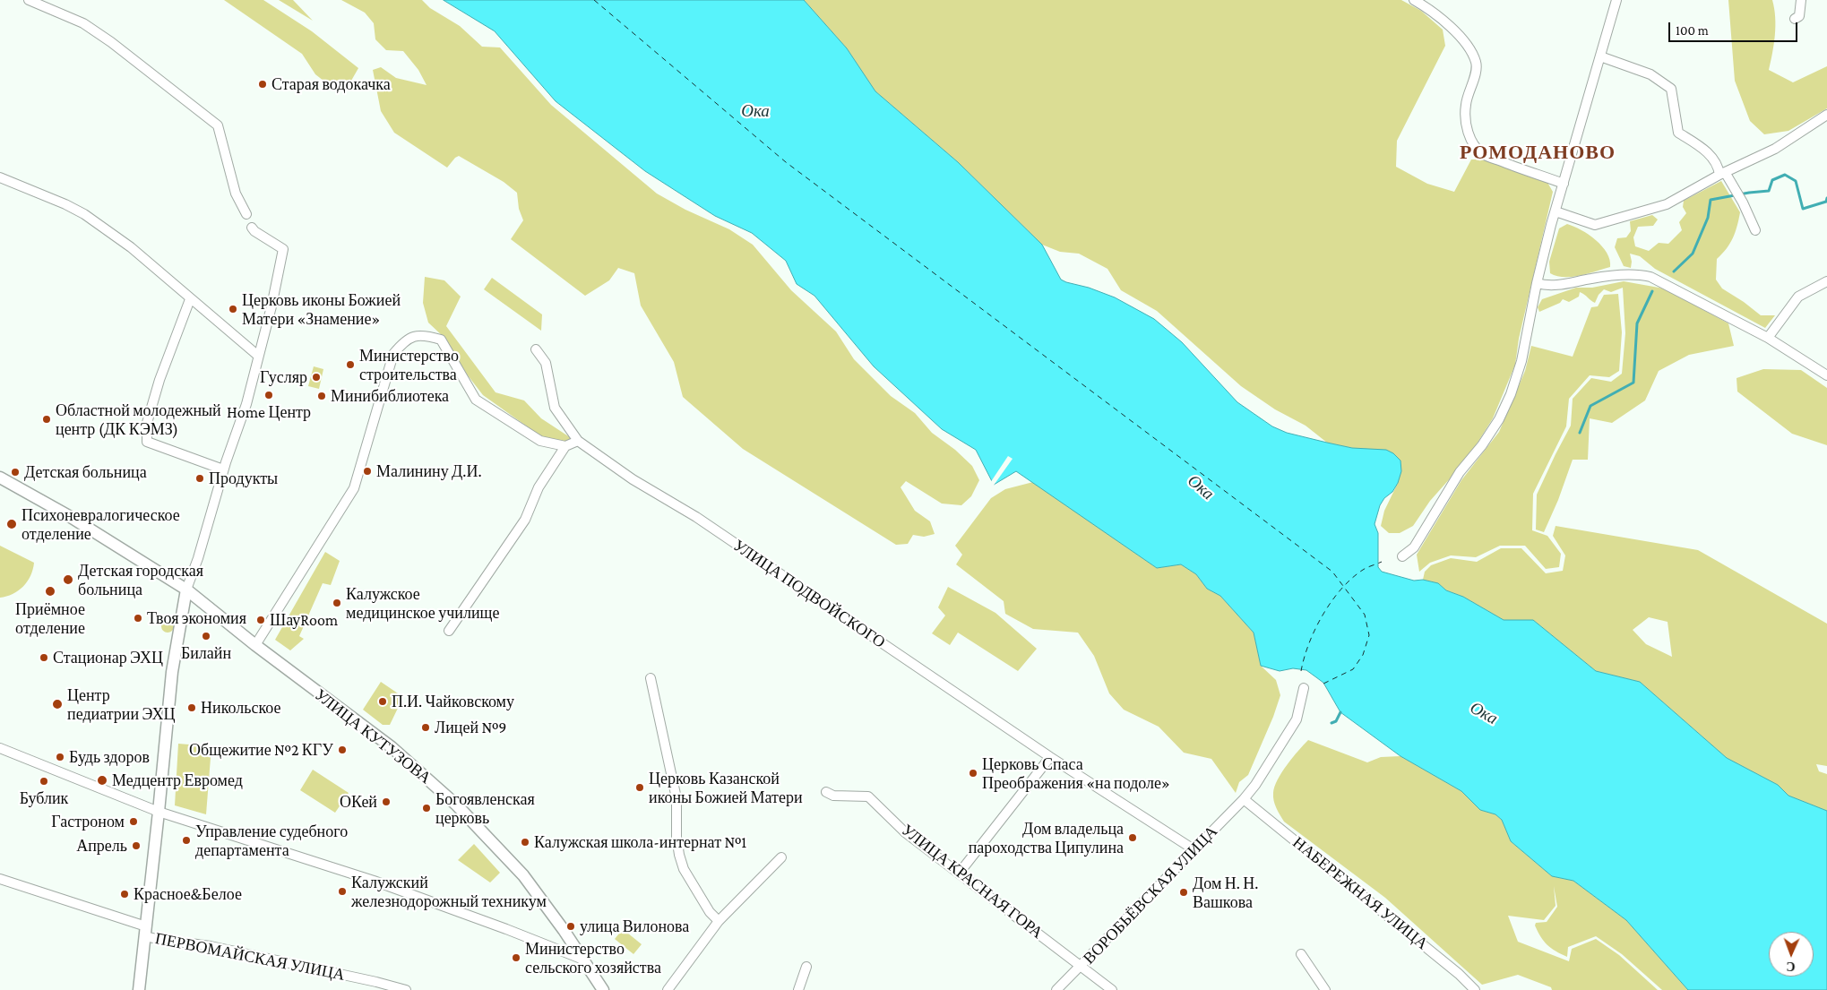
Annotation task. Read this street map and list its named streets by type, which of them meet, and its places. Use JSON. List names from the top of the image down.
{
  "streets": {
    "main road": ["УЛИЦА КУТУЗОВА"],
    "street": [
      "УЛИЦА ПОДВОЙСКОГО",
      "УЛИЦА КРАСНАЯ ГОРА",
      "НАБЕРЕЖНАЯ УЛИЦА",
      "ВОРОБЬЁВСКАЯ УЛИЦА",
      "ПЕРВОМАЙСКАЯ УЛИЦА"
    ]
  },
  "crossings": [
    ["УЛИЦА ПОДВОЙСКОГО", "ВОРОБЬЁВСКАЯ УЛИЦА"],
    ["УЛИЦА КРАСНАЯ ГОРА", "ВОРОБЬЁВСКАЯ УЛИЦА"],
    ["НАБЕРЕЖНАЯ УЛИЦА", "ВОРОБЬЁВСКАЯ УЛИЦА"]
  ],
  "districts": ["РОМОДАНОВО"],
  "water": ["Ока"],
  "places": [
    "Старая водокачка",
    "Церковь иконы Божией Матери «Знамение»",
    "Министерство строительства",
    "Гусляр",
    "Home Центр",
    "Минибиблиотека",
    "Областной молодежный центр (ДК КЭМЗ)",
    "Малинину Д.И.",
    "Детская больница",
    "Продукты",
    "Психоневралогическое отделение",
    "Детская городская больница",
    "Приёмное отделение",
    "Калужское медицинское училище",
    "Твоя экономия",
    "ШауRoom",
    "Билайн",
    "Стационар ЭХЦ",
    "П.И. Чайковскому",
    "Центр педиатрии ЭХЦ",
    "Никольское",
    "Лицей №9",
    "Общежитие №2 КГУ",
    "Будь здоров",
    "Церковь Спаса Преображения «на подоле»",
    "Медцентр Евромед",
    "Бублик",
    "Церковь Казанской иконы Божией Матери",
    "ОКей",
    "Богоявленская церковь",
    "Гастроном",
    "Дом владельца пароходства Ципулина",
    "Управление судебного департамента",
    "Калужская школа-интернат №1",
    "Апрель",
    "Калужский железнодорожный техникум",
    "Дом Н. Н. Вашкова",
    "Красное&Белое",
    "улица Вилонова",
    "Министерство сельского хозяйства"
  ],
  "scale_bar": "100 m",
  "north": "bottom"
}
